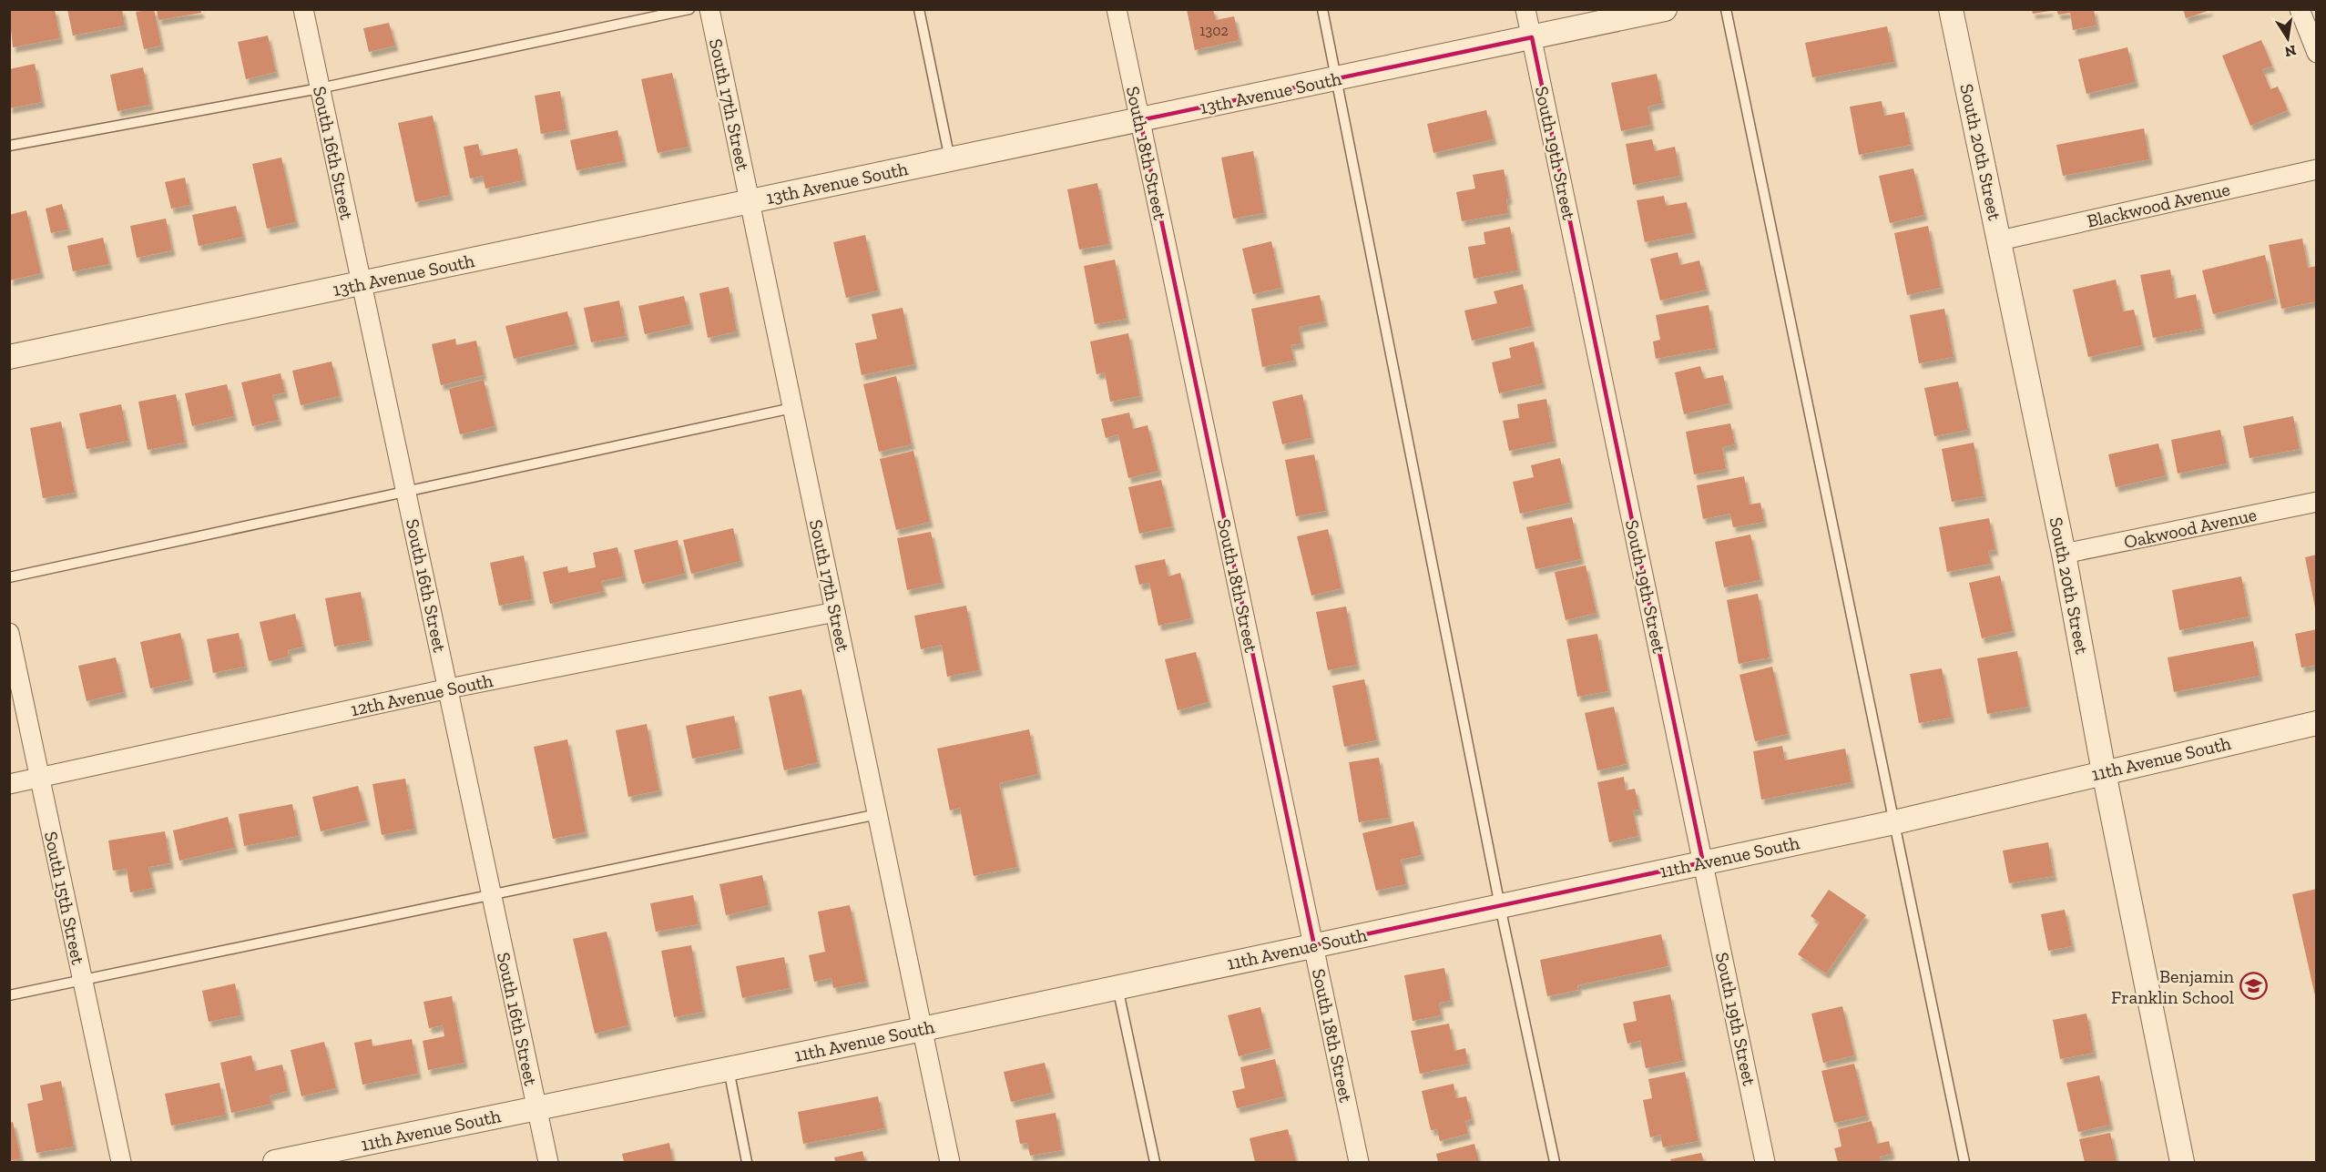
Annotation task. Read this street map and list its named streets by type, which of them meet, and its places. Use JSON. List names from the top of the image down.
{
  "streets": {
    "street": [
      "13th Avenue South",
      "South 17th Street",
      "South 20th Street",
      "South 16th Street",
      "South 18th Street",
      "South 19th Street",
      "Blackwood Avenue",
      "Oakwood Avenue",
      "12th Avenue South",
      "11th Avenue South",
      "South 15th Street"
    ]
  },
  "crossings": [
    ["13th Avenue South", "South 17th Street"],
    ["13th Avenue South", "South 16th Street"],
    ["13th Avenue South", "South 18th Street"],
    ["13th Avenue South", "South 19th Street"],
    ["South 17th Street", "12th Avenue South"],
    ["South 17th Street", "11th Avenue South"],
    ["South 20th Street", "Blackwood Avenue"],
    ["South 20th Street", "Oakwood Avenue"],
    ["South 20th Street", "11th Avenue South"],
    ["South 16th Street", "12th Avenue South"],
    ["South 16th Street", "11th Avenue South"],
    ["South 18th Street", "11th Avenue South"],
    ["South 19th Street", "11th Avenue South"],
    ["12th Avenue South", "South 15th Street"]
  ],
  "places": {
    "school or university": ["Benjamin Franklin School"]
  },
  "house_numbers": ["1302"],
  "north": "bottom"
}
